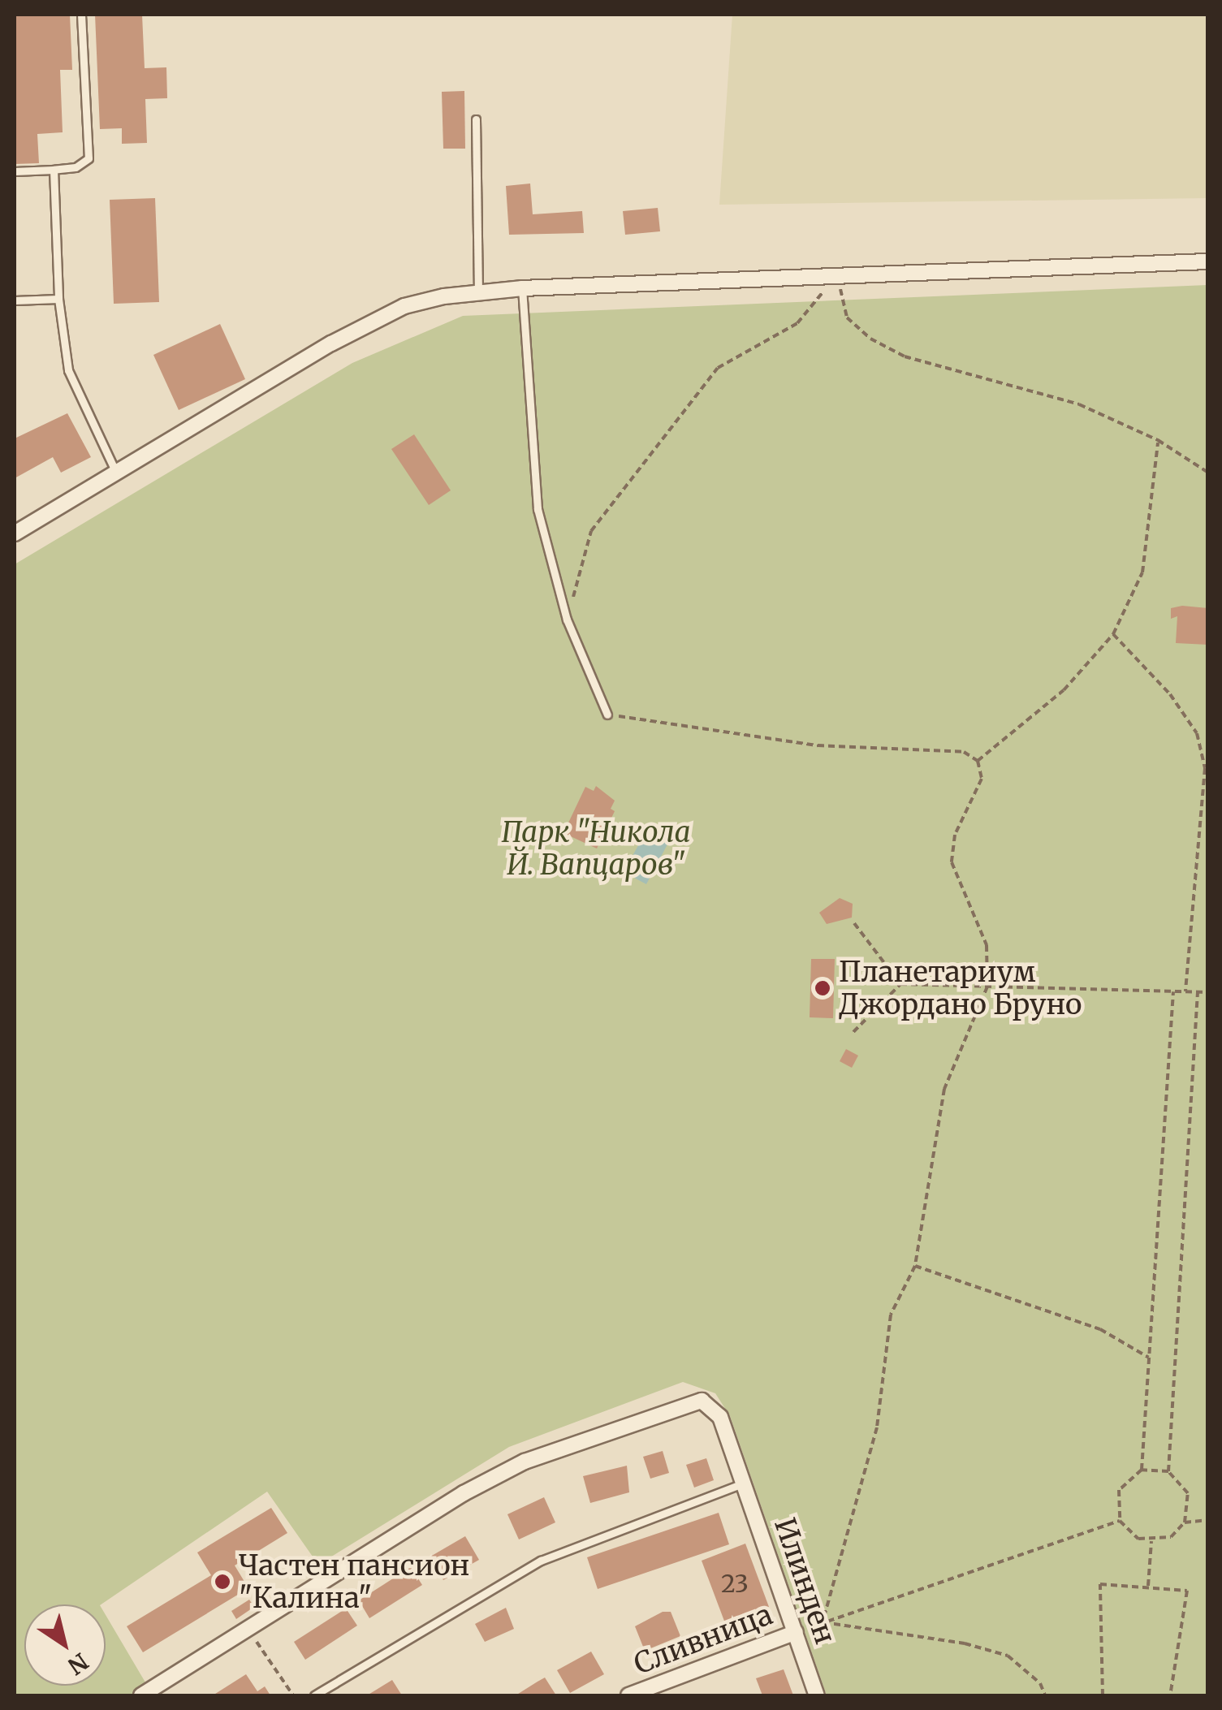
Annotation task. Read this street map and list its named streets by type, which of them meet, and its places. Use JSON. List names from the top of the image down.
{
  "streets": {
    "street": ["Илинден", "Сливница"]
  },
  "crossings": [
    ["Илинден", "Сливница"]
  ],
  "parks": ["Парк \"Никола Й. Вапцаров\""],
  "places": ["Планетариум Джордано Бруно", "Частен пансион \"Калина\""],
  "house_numbers": ["23"],
  "north": "bottom right"
}
